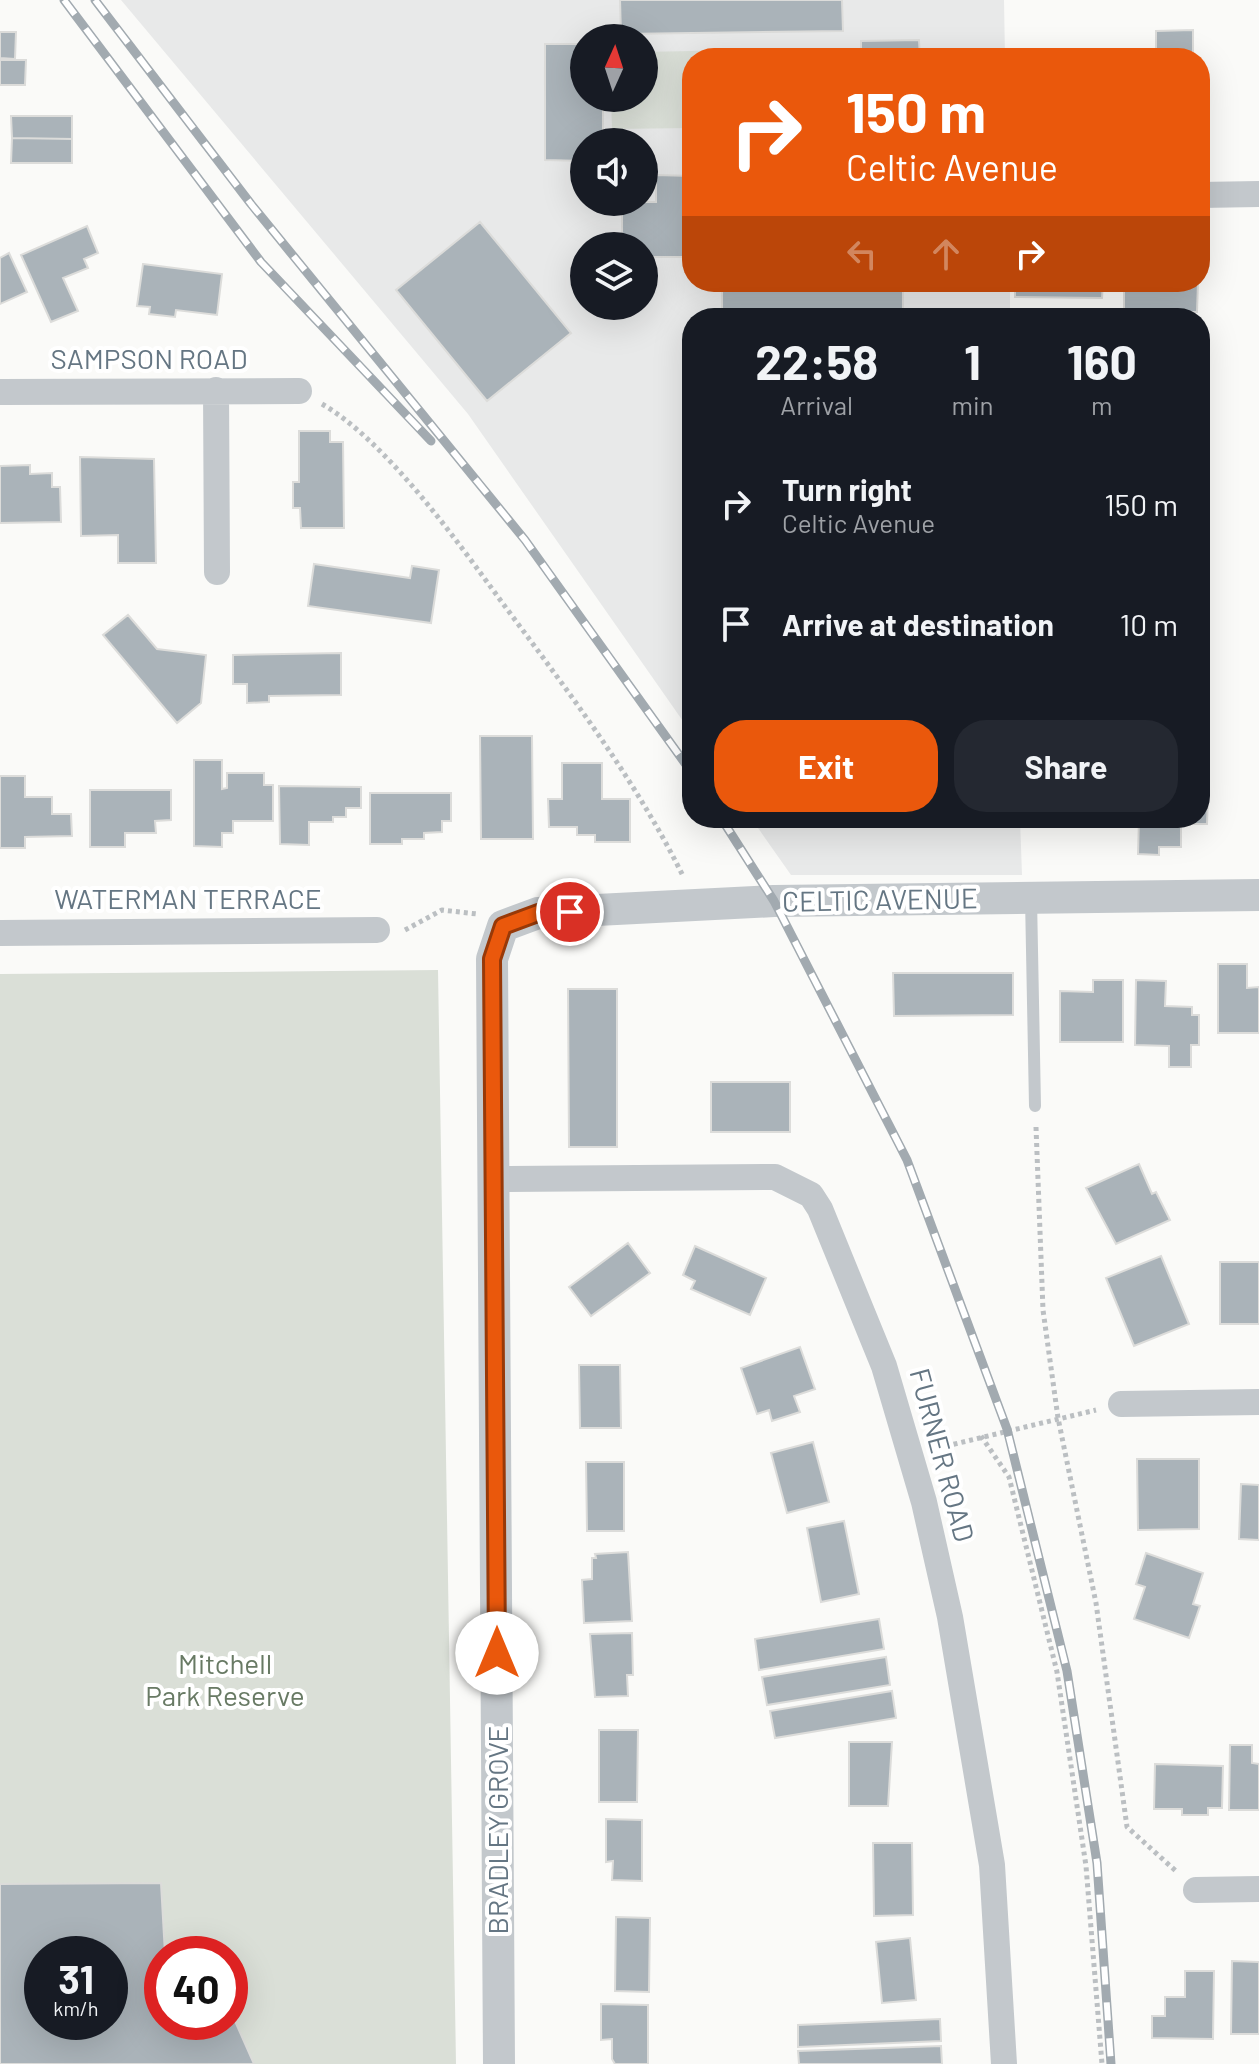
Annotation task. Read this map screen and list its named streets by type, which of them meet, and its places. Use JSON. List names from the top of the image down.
{
  "streets": {
    "street": [
      "SAMPSON ROAD",
      "WATERMAN TERRACE",
      "CELTIC AVENUE",
      "FURNER ROAD",
      "BRADLEY GROVE"
    ]
  },
  "crossings": [
    ["CELTIC AVENUE", "BRADLEY GROVE"],
    ["FURNER ROAD", "BRADLEY GROVE"]
  ],
  "parks": ["Mitchell Park Reserve"],
  "north": "top",
  "page": {
    "turn": ["150 m", "Celtic Avenue"],
    "eta": [
      "22:58",
      "Arrival",
      "1",
      "min",
      "160",
      "m"
    ],
    "list": [
      {
        "name": "Turn right",
        "note": "Celtic Avenue",
        "value": "150 m"
      },
      {
        "name": "Arrive at destination",
        "value": "10 m"
      }
    ],
    "buttons": ["Exit", "Share"],
    "speed": "31 km/h",
    "limit": "40"
  }
}
